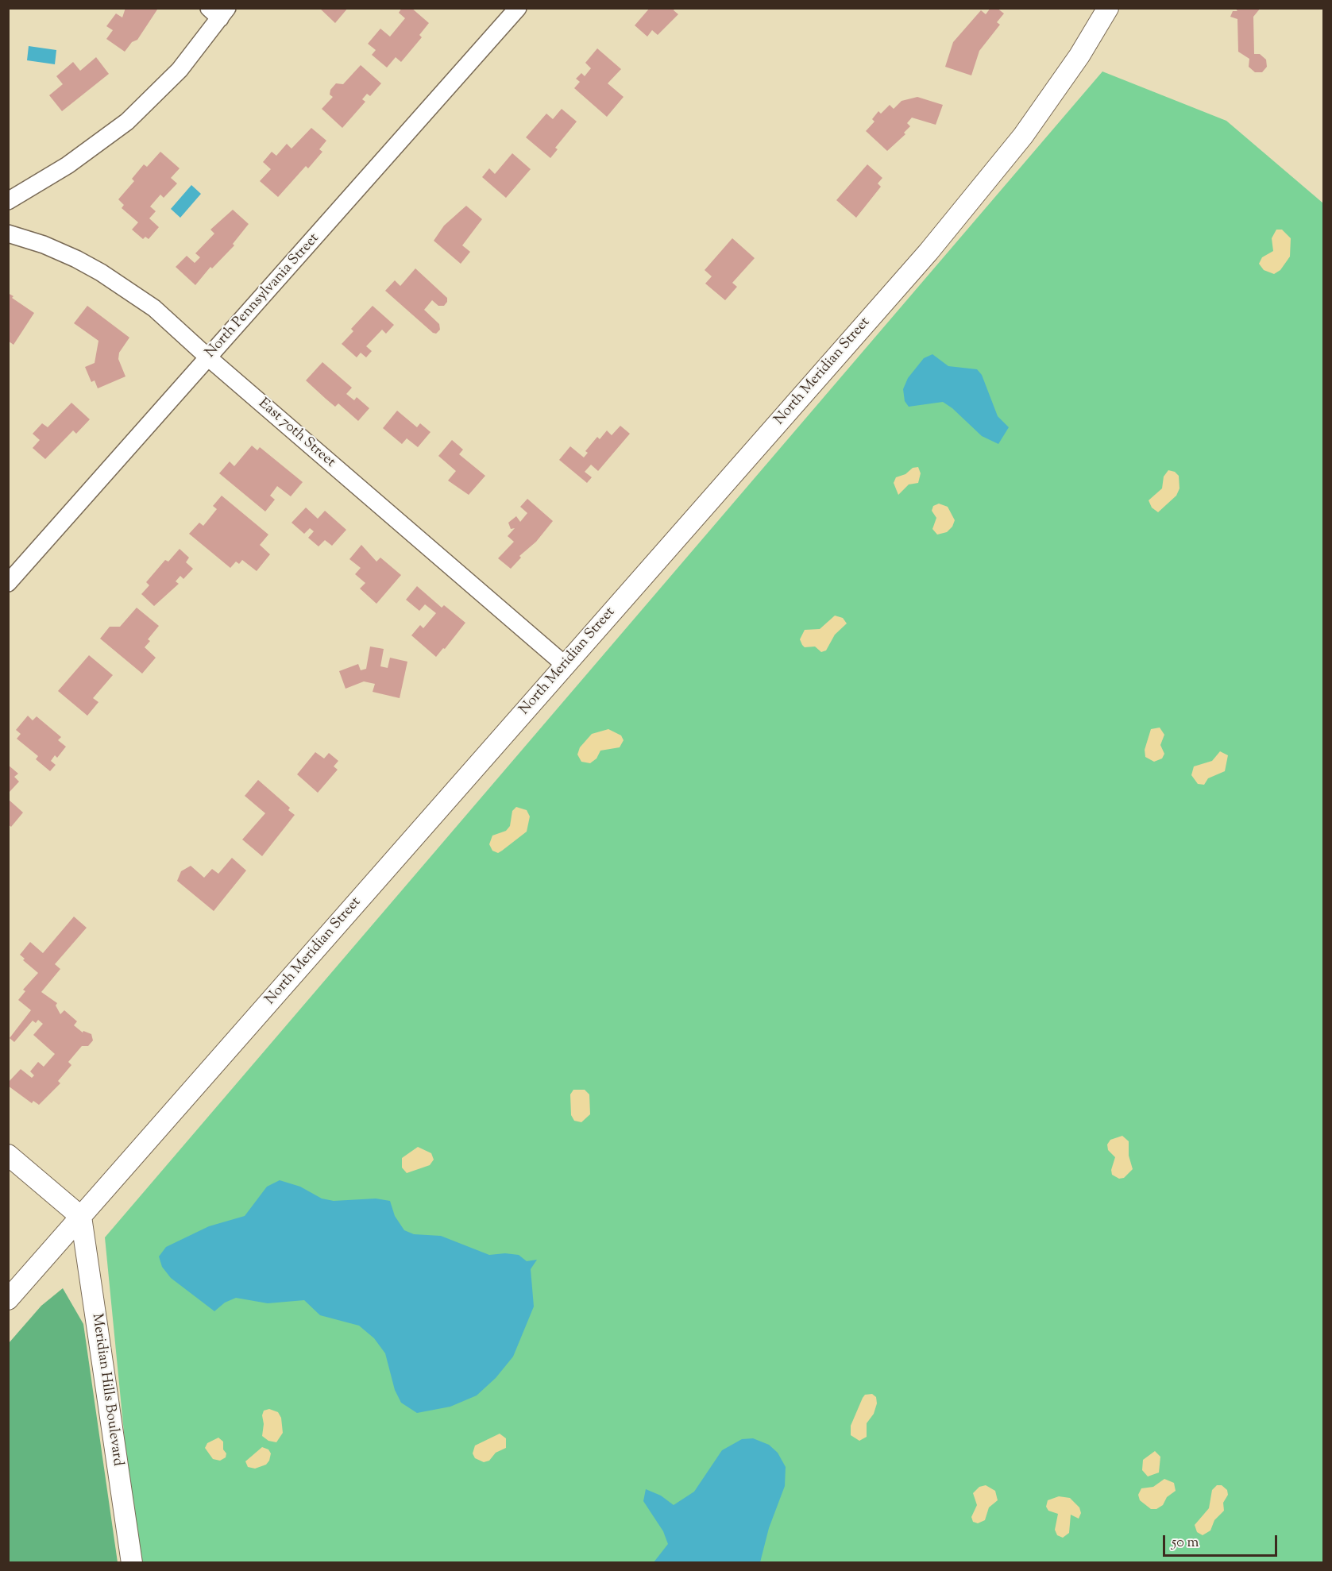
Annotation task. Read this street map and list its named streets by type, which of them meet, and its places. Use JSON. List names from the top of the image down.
{
  "streets": {
    "main road": ["North Meridian Street", "Meridian Hills Boulevard"],
    "street": ["North Pennsylvania Street", "East 70th Street"]
  },
  "crossings": [
    ["North Pennsylvania Street", "East 70th Street"],
    ["North Meridian Street", "East 70th Street"],
    ["North Meridian Street", "Meridian Hills Boulevard"]
  ],
  "scale_bar": "50 m"
}
